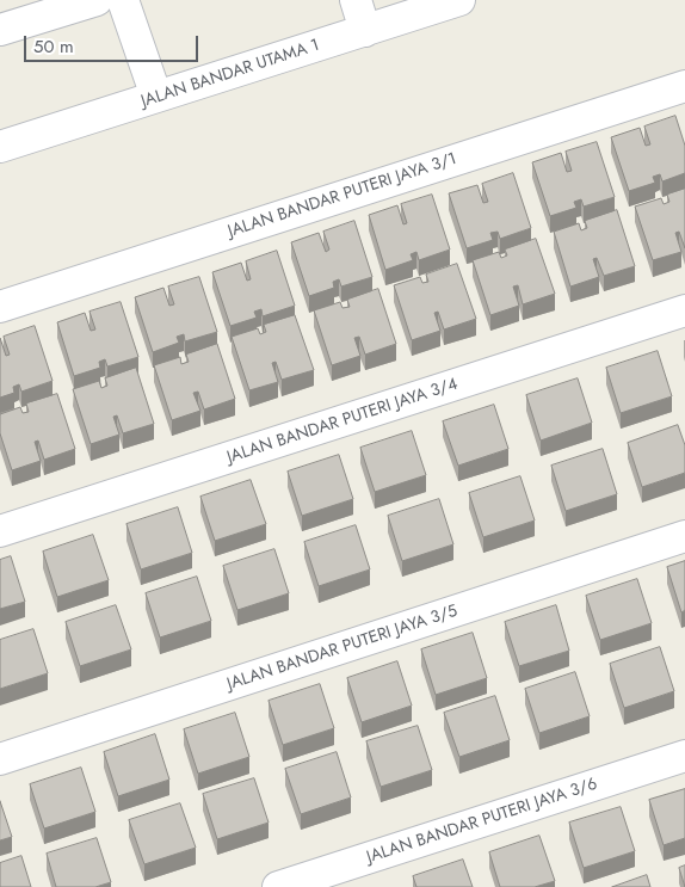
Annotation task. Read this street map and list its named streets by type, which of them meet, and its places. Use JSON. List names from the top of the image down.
{
  "streets": {
    "street": [
      "JALAN BANDAR UTAMA 1",
      "JALAN BANDAR PUTERI JAYA 3/1",
      "JALAN BANDAR PUTERI JAYA 3/4",
      "JALAN BANDAR PUTERI JAYA 3/5",
      "JALAN BANDAR PUTERI JAYA 3/6"
    ]
  },
  "scale_bar": "50 m"
}
